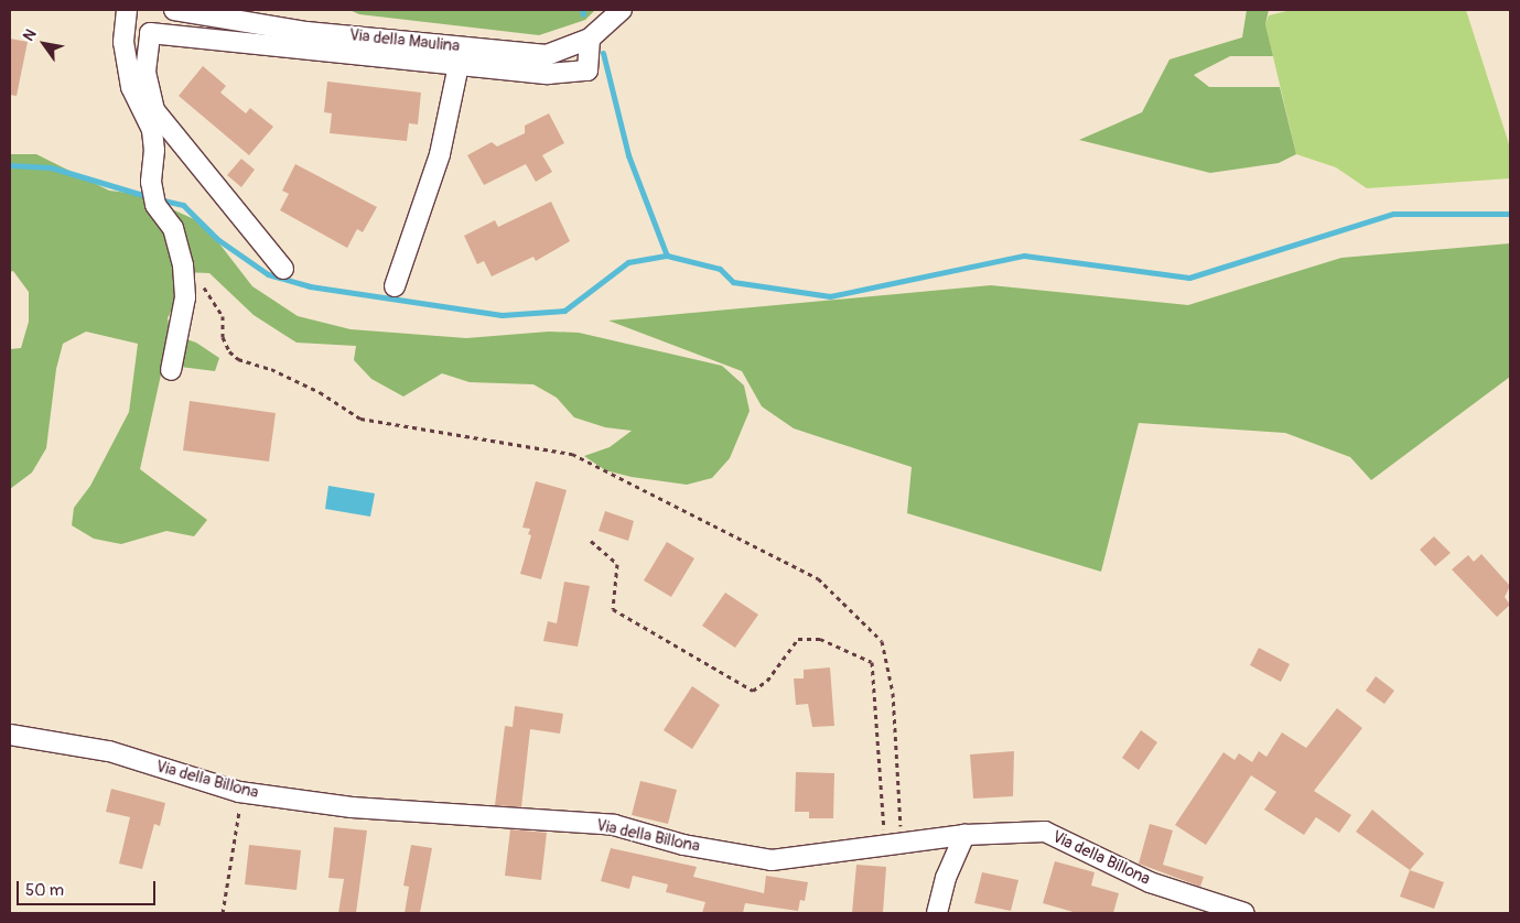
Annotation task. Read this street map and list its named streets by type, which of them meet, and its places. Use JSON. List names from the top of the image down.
{
  "streets": {
    "street": ["Via della Maulina", "Via della Billona"]
  },
  "scale_bar": "50 m",
  "north": "top left"
}
